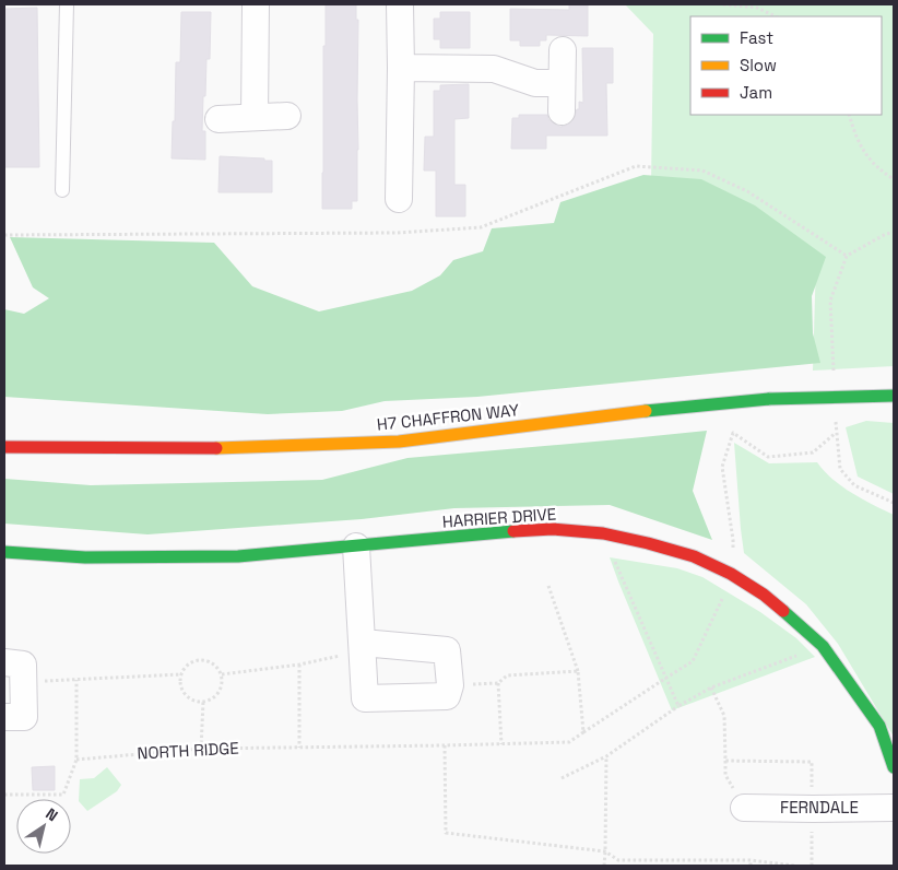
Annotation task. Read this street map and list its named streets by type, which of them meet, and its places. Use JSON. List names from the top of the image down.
{
  "streets": {
    "street": ["H7 CHAFFRON WAY", "HARRIER DRIVE", "FERNDALE"],
    "path": ["NORTH RIDGE"]
  },
  "crossings": [
    ["HARRIER DRIVE", "NORTH RIDGE"]
  ],
  "legend": ["Fast", "Slow", "Jam"],
  "north": "top right"
}
